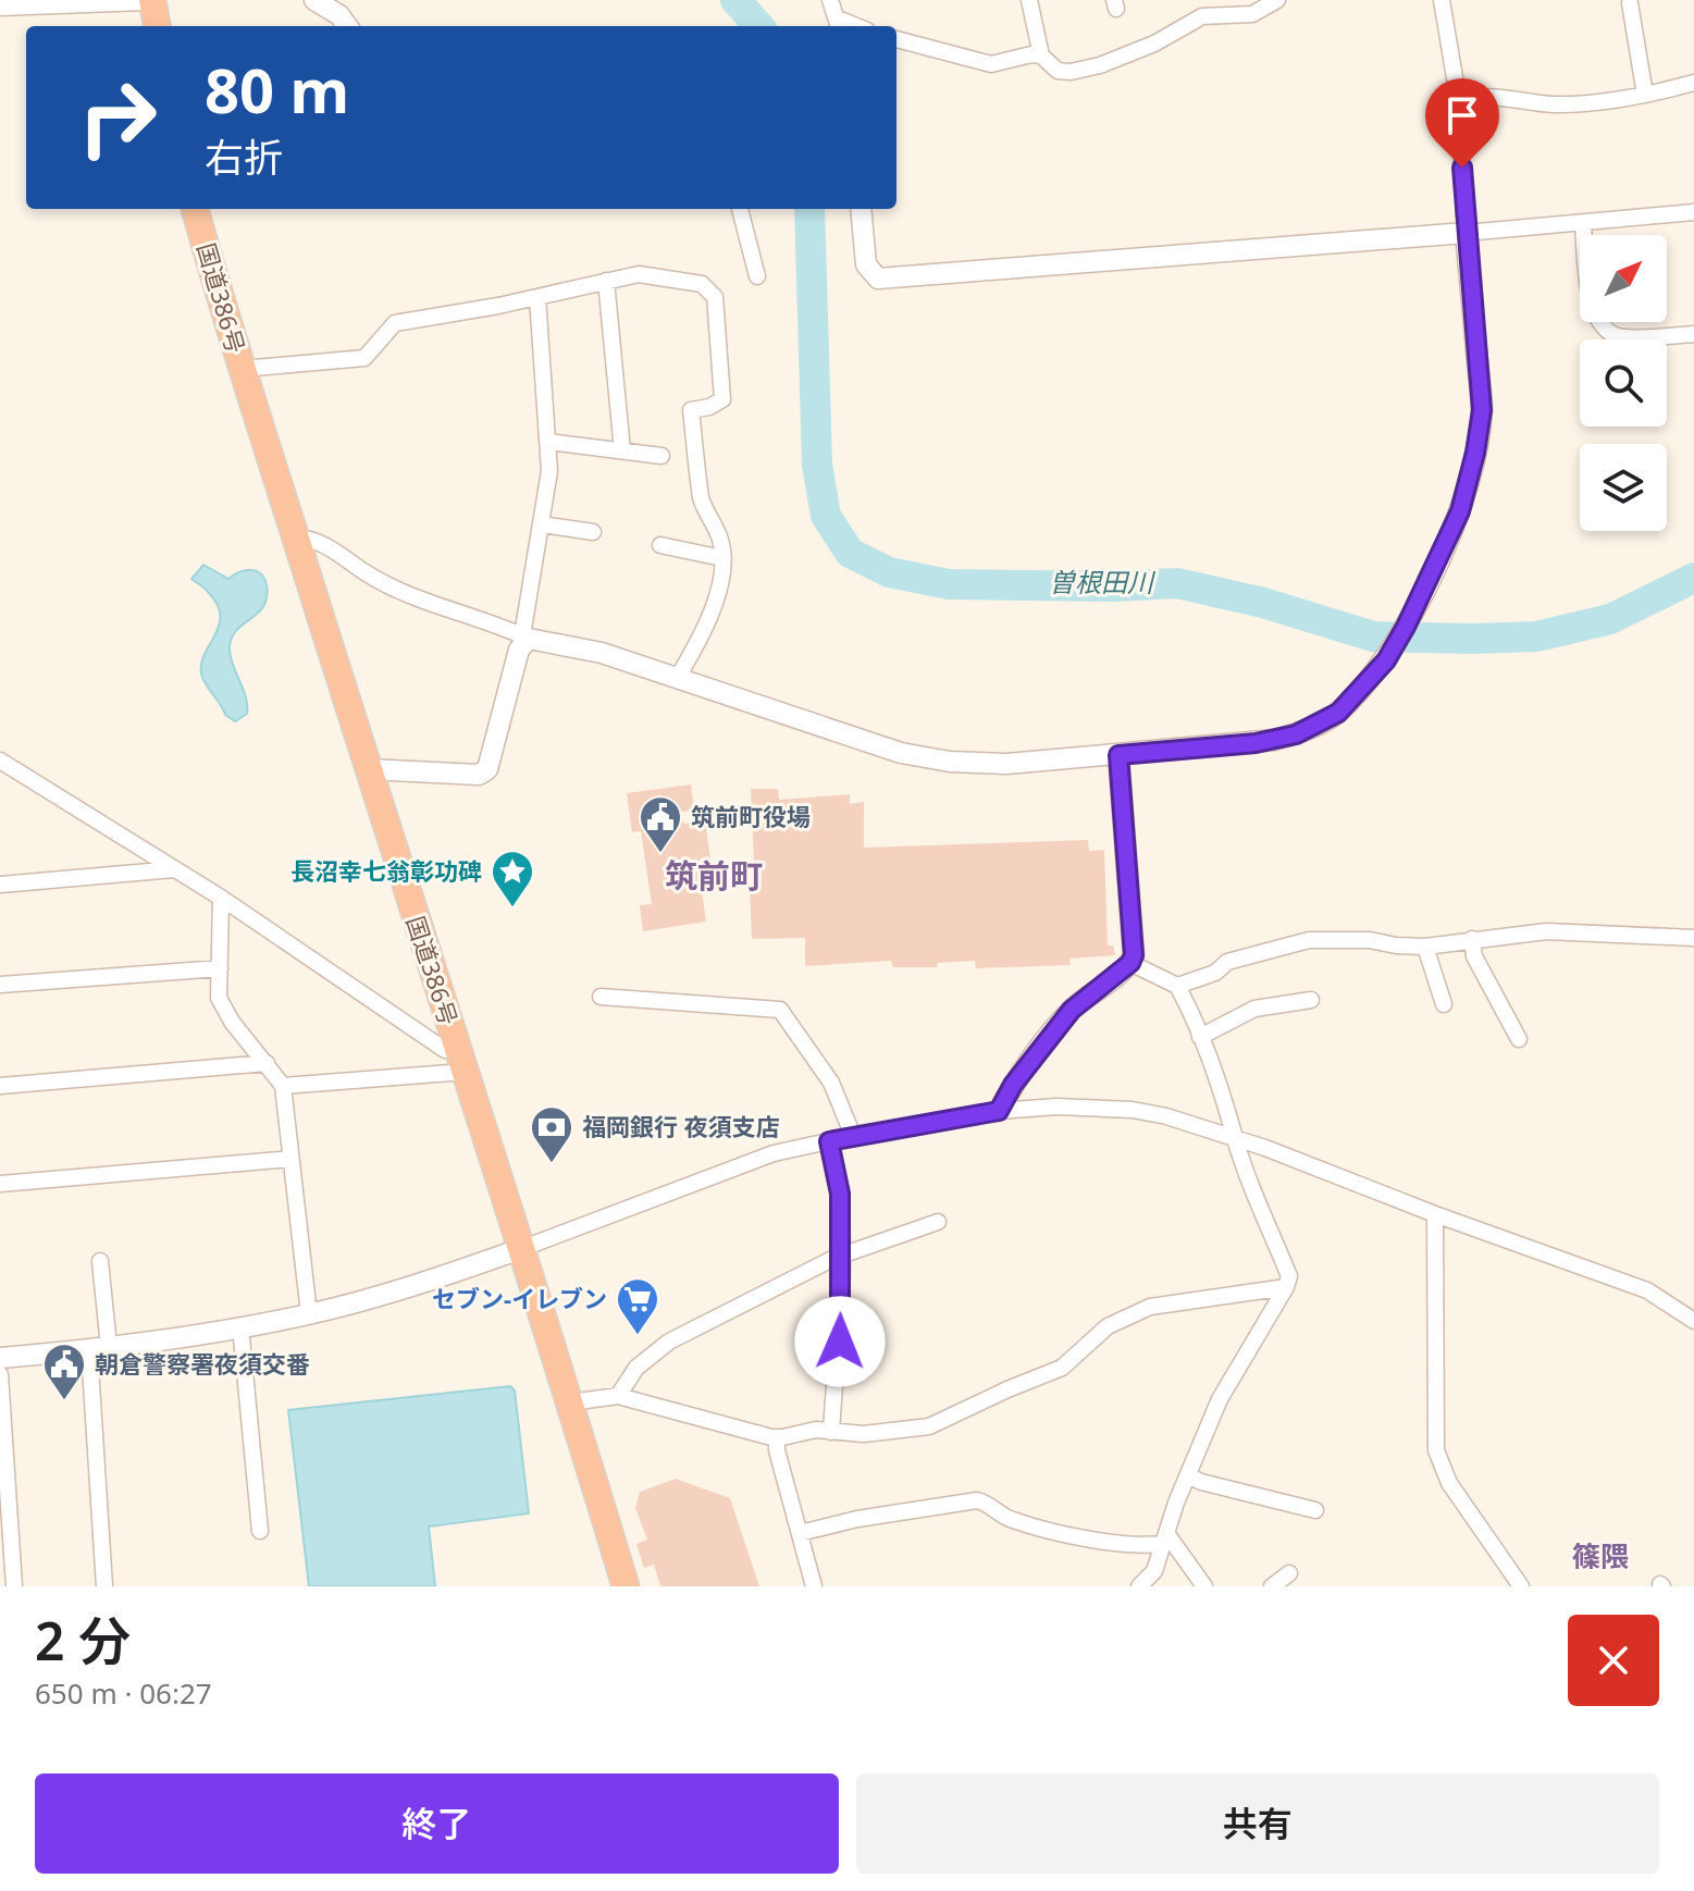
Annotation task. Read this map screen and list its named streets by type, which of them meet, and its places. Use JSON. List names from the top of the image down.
{
  "streets": {
    "highway": ["国道386号"]
  },
  "districts": ["筑前町", "篠隈"],
  "water": ["曽根田川"],
  "places": {
    "public building": ["筑前町役場", "朝倉警察署夜須交番"],
    "place": ["長沼幸七翁彰功碑"],
    "bank": ["福岡銀行 夜須支店"],
    "supermarket": ["セブン-イレブン"]
  },
  "north": "top right",
  "page": {
    "turn": ["80 m", "右折"],
    "heading": ["2 分", "650 m · 06:27"],
    "buttons": ["終了", "共有"]
  }
}
